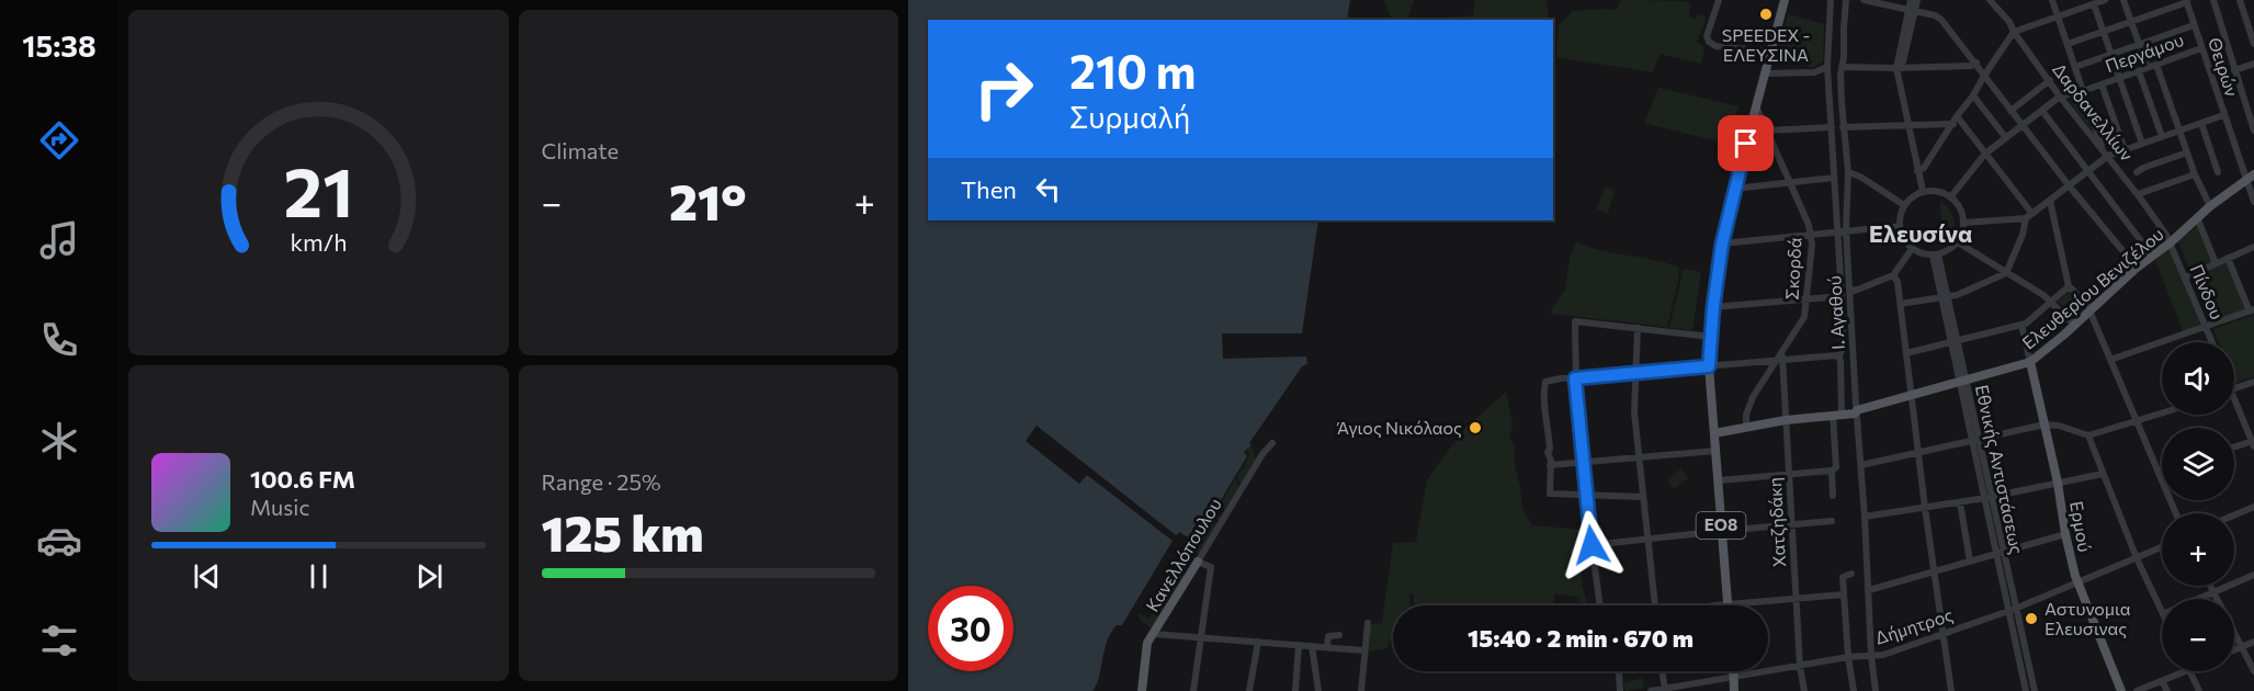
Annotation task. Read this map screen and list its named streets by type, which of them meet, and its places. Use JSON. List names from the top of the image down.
{
  "streets": {
    "main road": [
      "Ελευθερίου Βενιζέλου",
      "ΕΟ8",
      "Ερμού",
      "Κανελλόπουλου"
    ],
    "street": [
      "Περγάμου",
      "Θειρών",
      "Δαρδανελλίων",
      "Σκορδά",
      "Πίνδου",
      "Ι. Αγαθού",
      "Εθνικής Αντιστάσεως",
      "Χατζηδάκη",
      "Δήμητρος"
    ]
  },
  "crossings": [
    ["Περγάμου", "Θειρών"],
    ["Περγάμου", "Δαρδανελλίων"],
    ["Θειρών", "Ελευθερίου Βενιζέλου"],
    ["Δαρδανελλίων", "Ελευθερίου Βενιζέλου"],
    ["Δαρδανελλίων", "Πίνδου"],
    ["Σκορδά", "Ελευθερίου Βενιζέλου"],
    ["Σκορδά", "Χατζηδάκη"],
    ["Σκορδά", "ΕΟ8"],
    ["Ελευθερίου Βενιζέλου", "Πίνδου"],
    ["Ελευθερίου Βενιζέλου", "Ι. Αγαθού"],
    ["Ελευθερίου Βενιζέλου", "Εθνικής Αντιστάσεως"],
    ["Ελευθερίου Βενιζέλου", "Χατζηδάκη"],
    ["Ελευθερίου Βενιζέλου", "ΕΟ8"],
    ["Ελευθερίου Βενιζέλου", "Ερμού"],
    ["Ι. Αγαθού", "Δήμητρος"],
    ["Εθνικής Αντιστάσεως", "Δήμητρος"],
    ["Χατζηδάκη", "Δήμητρος"],
    ["Ερμού", "Δήμητρος"]
  ],
  "districts": ["Ελευσίνα"],
  "places": ["SPEEDEX - ΕΛΕΥΣΙΝΑ", "Άγιος Νικόλαος", "Αστυνομια Ελευσινας"],
  "page": {
    "tabs": "15:38",
    "tile": [
      "Climate",
      ["Range · 25%", "125 km"]
    ],
    "turn": ["210 m", "Συρμαλή"],
    "then": "Then",
    "heat": ["−", "21°", "+"],
    "map_buttons": ["+", "−"],
    "song": ["100.6 FM", "Music"],
    "limit": "30",
    "trip": "15:40 · 2 min · 670 m",
    "gauge": ["21", "km/h"]
  }
}
